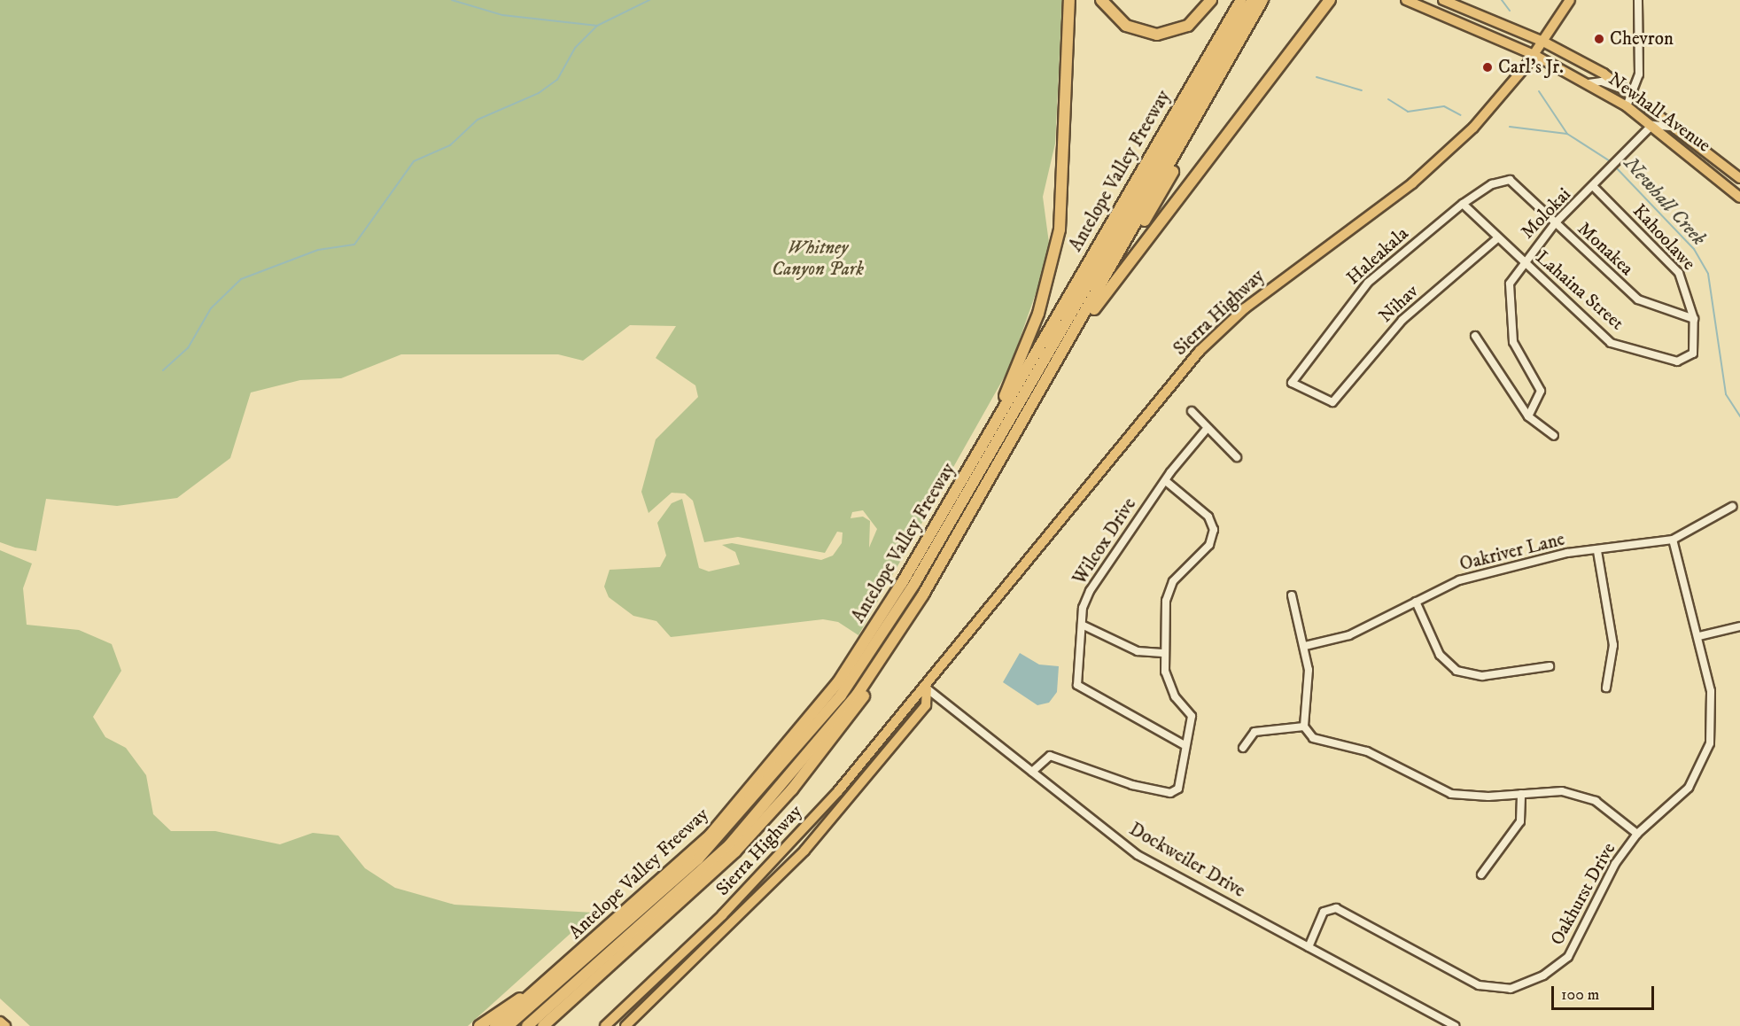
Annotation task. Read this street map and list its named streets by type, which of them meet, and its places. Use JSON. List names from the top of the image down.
{
  "streets": {
    "highway": ["Antelope Valley Freeway"],
    "main road": ["Newhall Avenue", "Sierra Highway"],
    "street": [
      "Molokai",
      "Kahoolawe",
      "Monakea",
      "Haleakala",
      "Lahaina Street",
      "Nihav",
      "Wilcox Drive",
      "Oakriver Lane",
      "Dockweiler Drive",
      "Oakhurst Drive"
    ]
  },
  "crossings": [
    ["Newhall Avenue", "Molokai"],
    ["Newhall Avenue", "Sierra Highway"],
    ["Molokai", "Kahoolawe"],
    ["Molokai", "Monakea"],
    ["Molokai", "Lahaina Street"],
    ["Kahoolawe", "Monakea"],
    ["Kahoolawe", "Lahaina Street"],
    ["Monakea", "Haleakala"],
    ["Monakea", "Lahaina Street"],
    ["Haleakala", "Lahaina Street"],
    ["Haleakala", "Nihav"],
    ["Lahaina Street", "Nihav"],
    ["Sierra Highway", "Dockweiler Drive"],
    ["Oakriver Lane", "Oakhurst Drive"],
    ["Dockweiler Drive", "Oakhurst Drive"]
  ],
  "water": ["Newhall Creek"],
  "parks": ["Whitney Canyon Park"],
  "places": ["Chevron", "Carl's Jr."],
  "scale_bar": "100 m"
}
